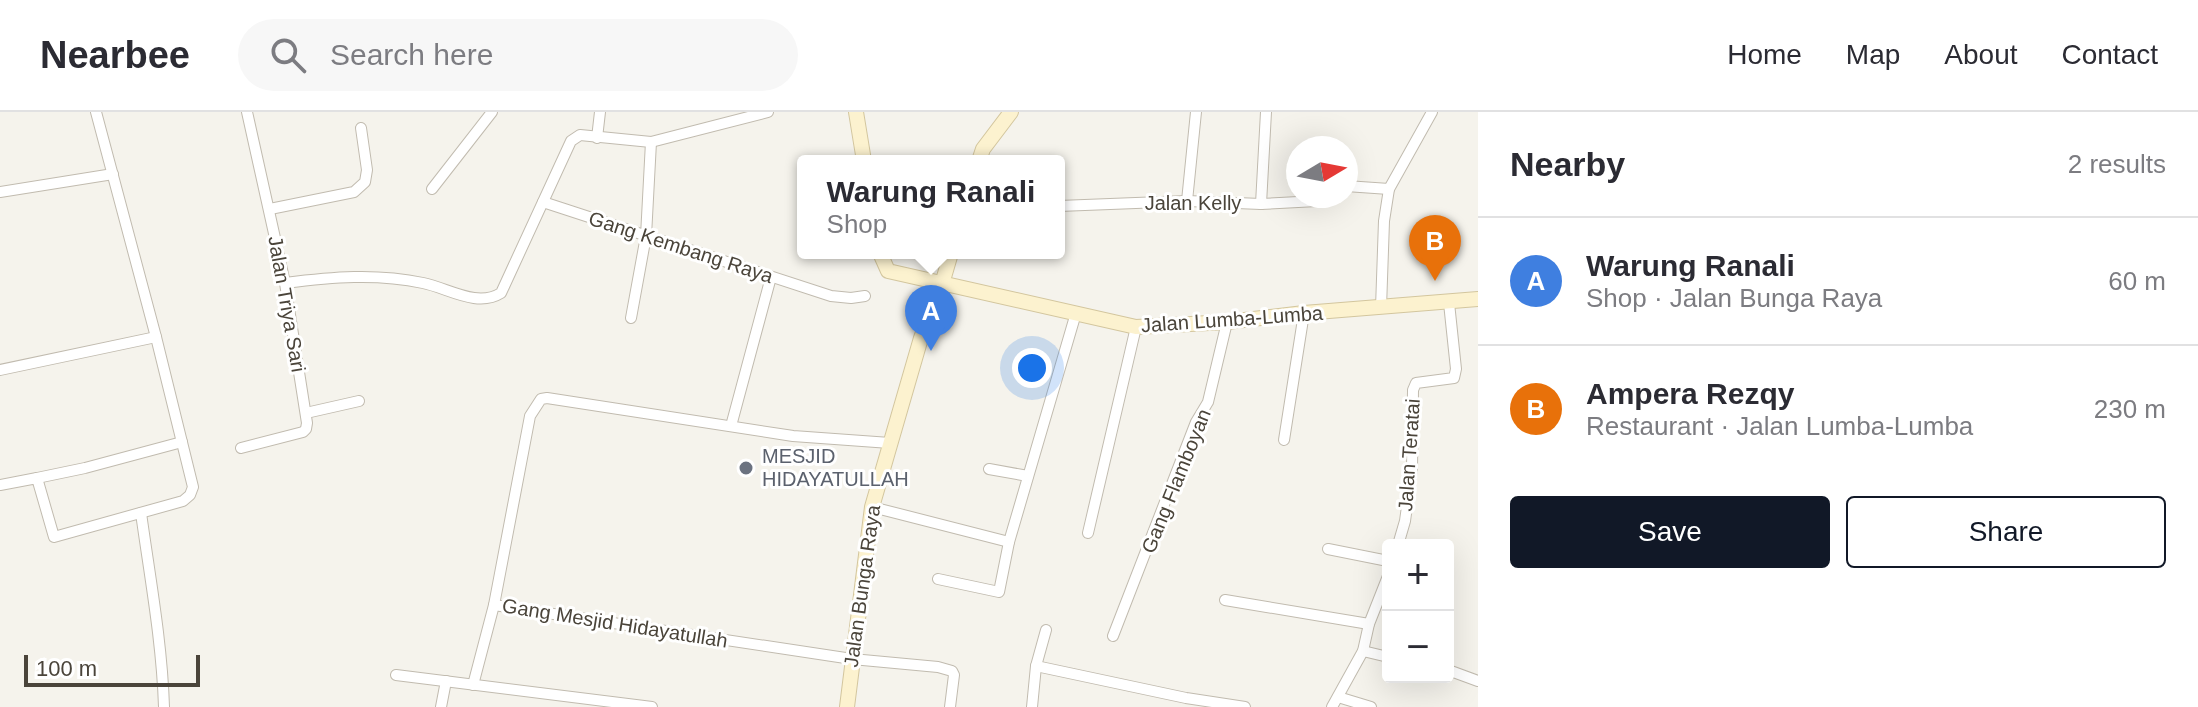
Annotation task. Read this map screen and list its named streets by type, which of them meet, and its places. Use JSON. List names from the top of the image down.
{
  "streets": {
    "street": [
      "Jalan Kelly",
      "Gang Kembang Raya",
      "Jalan Triya Sari",
      "Jalan Lumba-Lumba",
      "Jalan Teratai",
      "Gang Flamboyan",
      "Jalan Bunga Raya",
      "Gang Mesjid Hidayatullah"
    ]
  },
  "crossings": [
    ["Jalan Lumba-Lumba", "Jalan Teratai"],
    ["Jalan Lumba-Lumba", "Gang Flamboyan"],
    ["Jalan Lumba-Lumba", "Jalan Bunga Raya"],
    ["Jalan Bunga Raya", "Gang Mesjid Hidayatullah"]
  ],
  "places": ["MESJID HIDAYATULLAH"],
  "scale_bar": "100 m",
  "north": "right",
  "page": {
    "header": "Nearbee",
    "search": "Search here",
    "nav": [
      "Home",
      "Map",
      "About",
      "Contact"
    ],
    "heading": ["Nearby", "2 results"],
    "popup": ["Warung Ranali", "Shop"],
    "pins": ["B", "A"],
    "list": [
      {
        "mark": "A",
        "name": "Warung Ranali",
        "note": "Shop · Jalan Bunga Raya",
        "value": "60 m"
      },
      {
        "mark": "B",
        "name": "Ampera Rezqy",
        "note": "Restaurant · Jalan Lumba-Lumba",
        "value": "230 m"
      }
    ],
    "buttons": ["Save", "Share"],
    "map_buttons": ["+", "−"],
    "scale": "100 m"
  }
}
